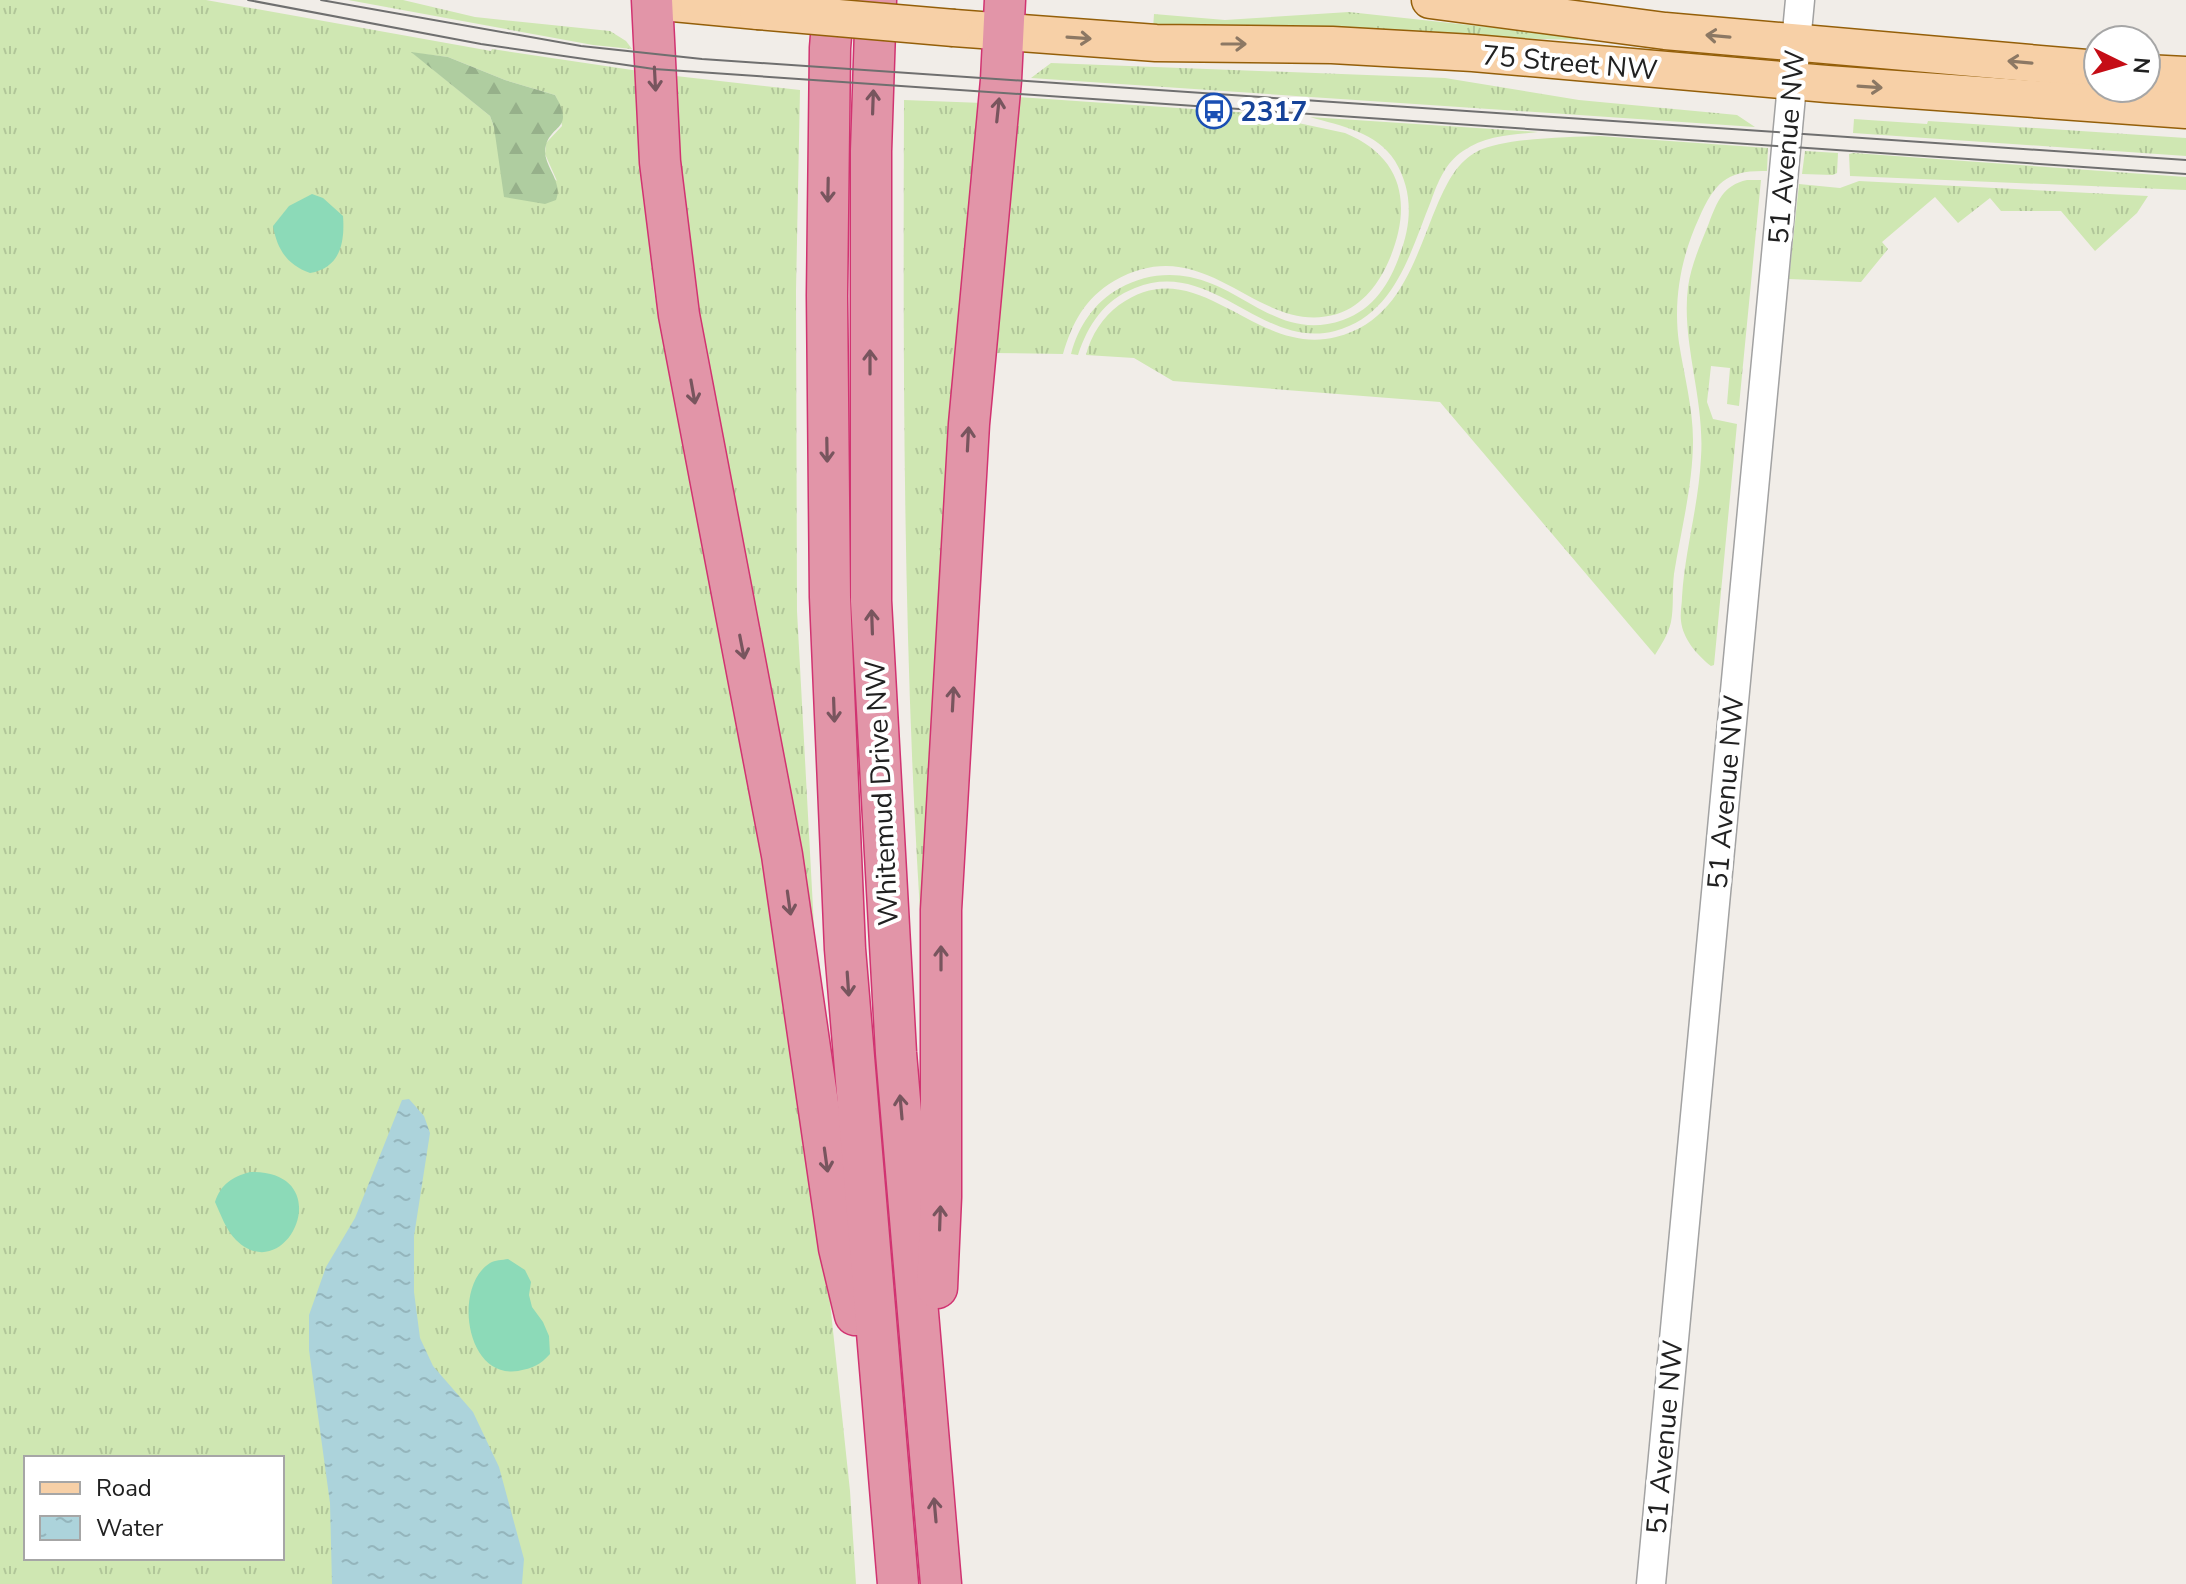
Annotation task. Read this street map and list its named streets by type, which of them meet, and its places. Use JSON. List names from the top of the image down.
{
  "streets": {
    "highway": ["Whitemud Drive NW"],
    "main road": ["75 Street NW"],
    "street": ["51 Avenue NW"]
  },
  "crossings": [
    ["75 Street NW", "51 Avenue NW"]
  ],
  "places": {
    "bus stop": ["2317"]
  },
  "legend": ["Road", "Water"],
  "north": "right"
}
